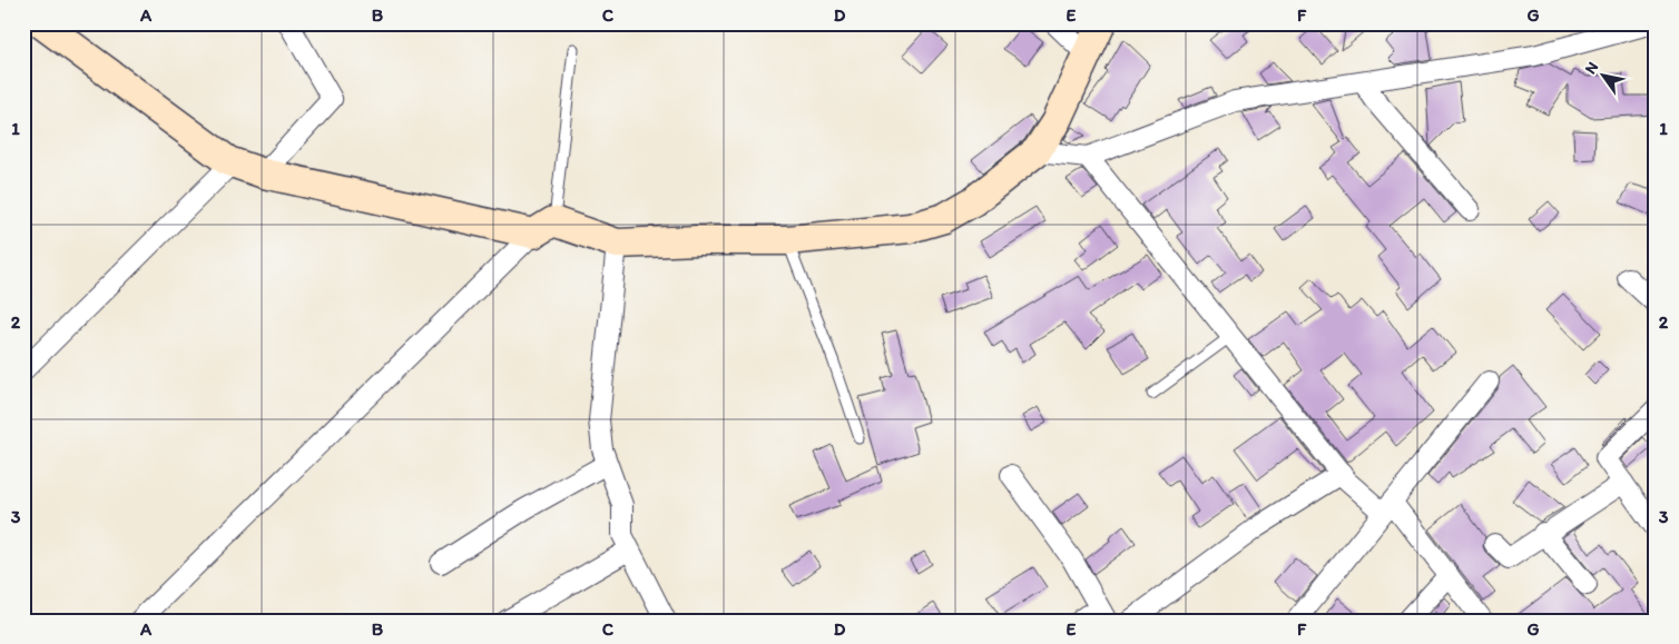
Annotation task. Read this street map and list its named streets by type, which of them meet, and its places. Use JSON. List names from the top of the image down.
{
  "north": "top left",
  "grid": {
    "columns": [
      "A",
      "B",
      "C",
      "D",
      "E",
      "F",
      "G"
    ],
    "rows": ["1", "2", "3"]
  }
}
